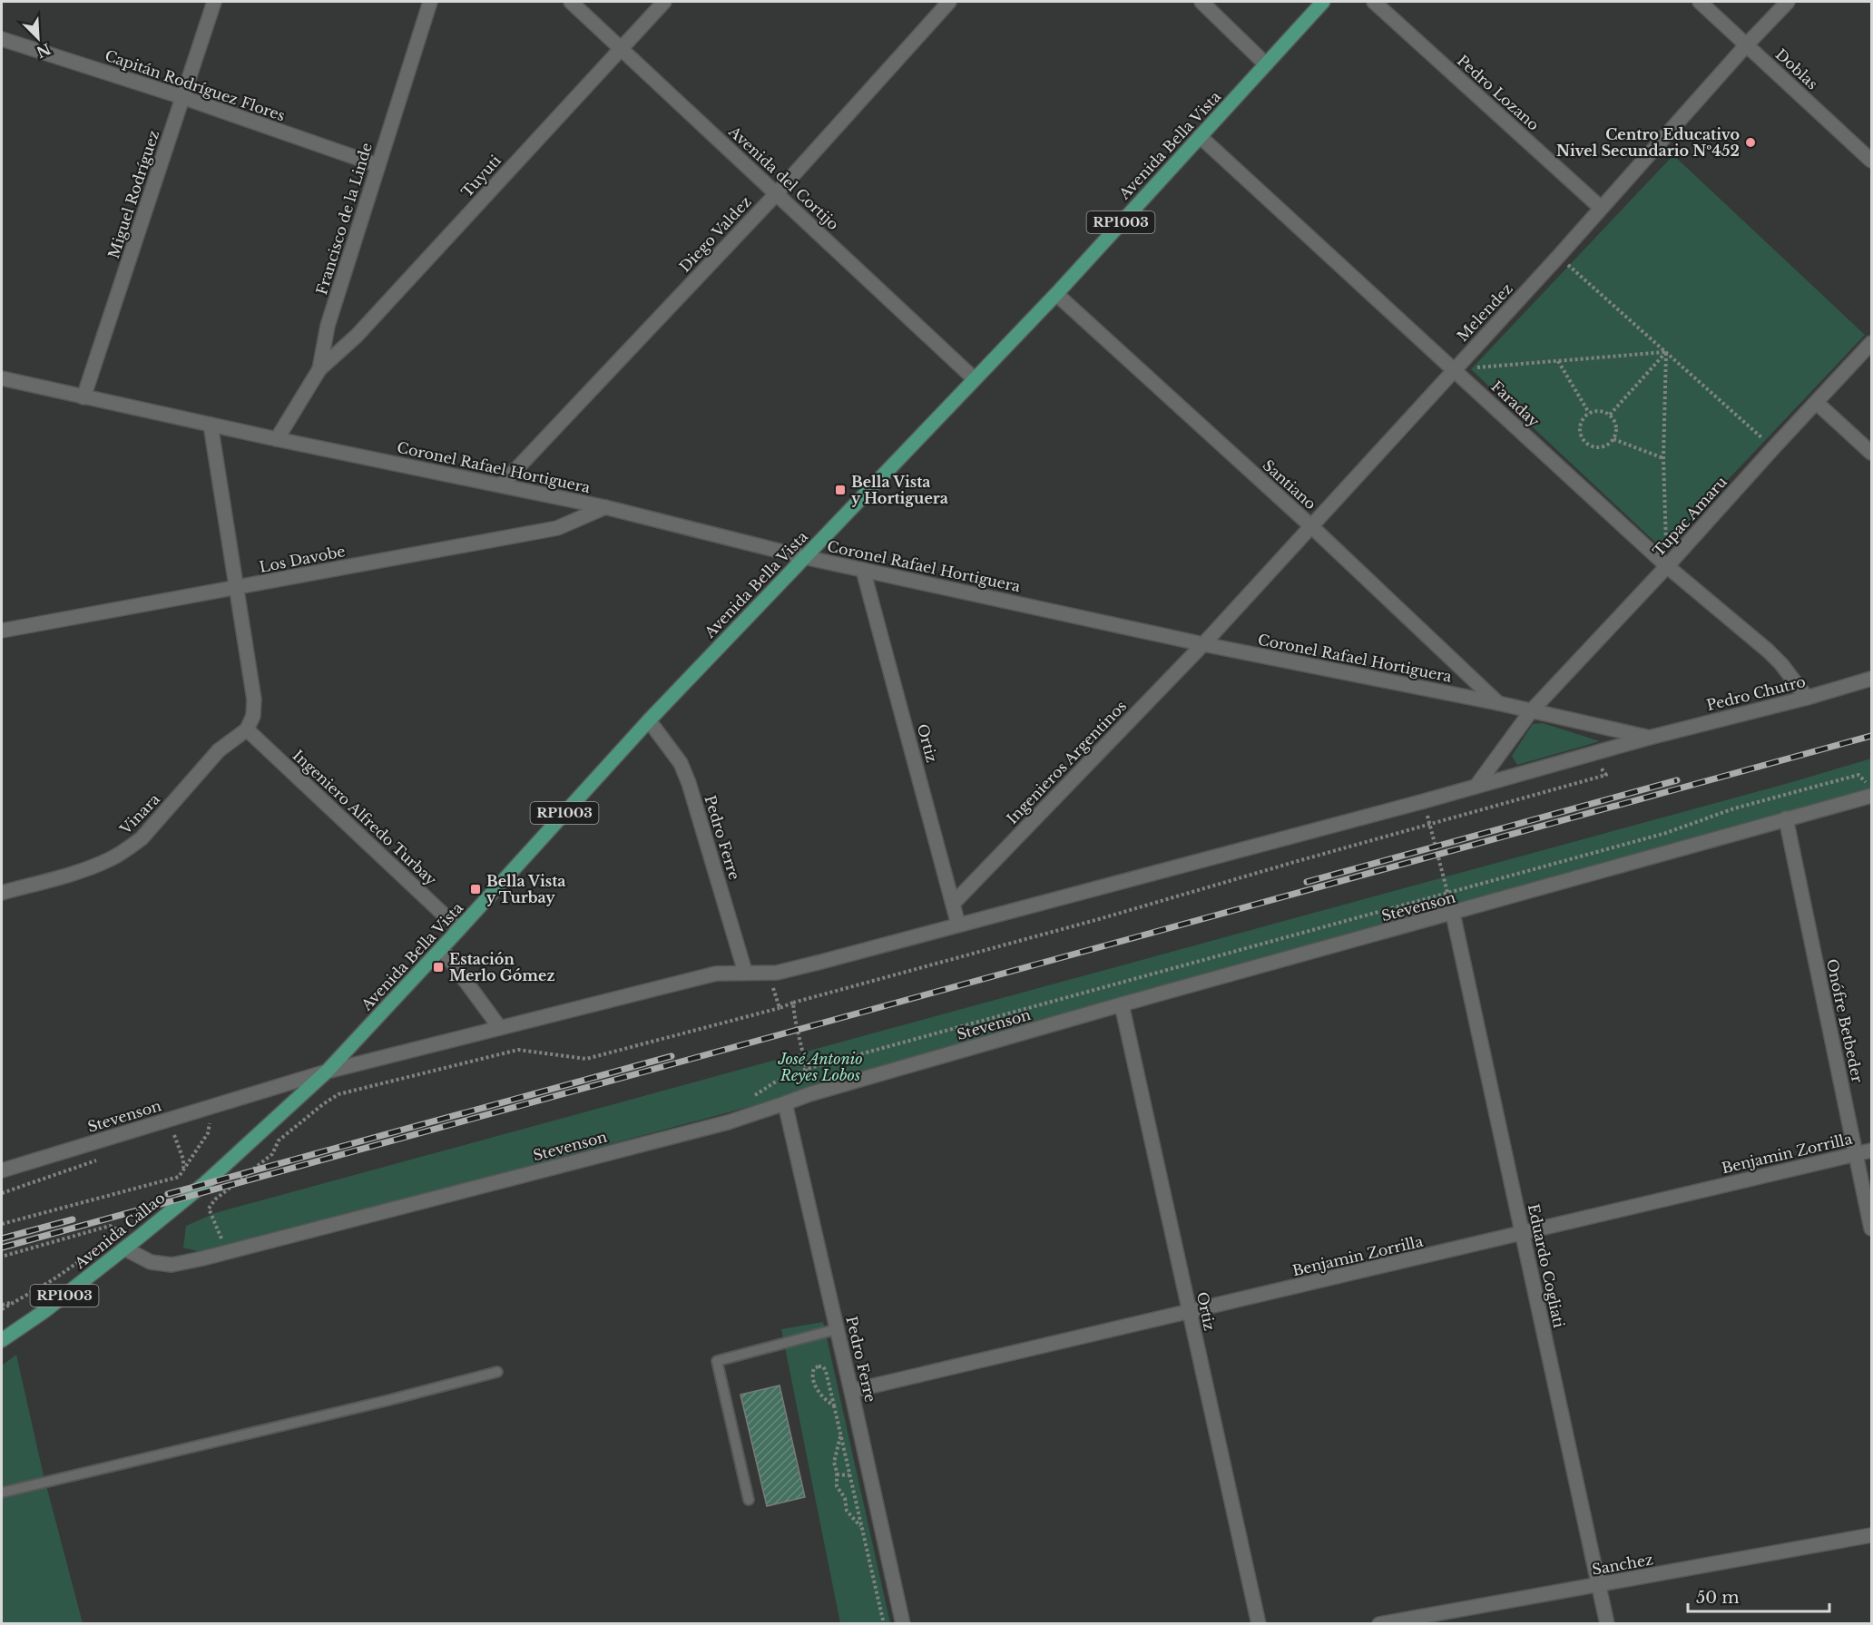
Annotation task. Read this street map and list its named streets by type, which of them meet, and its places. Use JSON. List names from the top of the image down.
{
  "streets": {
    "main road": ["Avenida Bella Vista", "RP1003", "Avenida Callao"],
    "street": [
      "Doblas",
      "Capitán Rodríguez Flores",
      "Pedro Lozano",
      "Tuyuti",
      "Avenida del Cortijo",
      "Miguel Rodríguez",
      "Francisco de la Linde",
      "Diego Valdez",
      "Melendez",
      "Faraday",
      "Coronel Rafael Hortiguera",
      "Santiano",
      "Tupac Amaru",
      "Los Davobe",
      "Pedro Chutro",
      "Ortiz",
      "Ingenieros Argentinos",
      "Vinara",
      "Ingeniero Alfredo Turbay",
      "Pedro Ferre",
      "Stevenson",
      "Onófre Betbeder",
      "Benjamin Zorrilla",
      "Eduardo Cogliati",
      "Sanchez"
    ]
  },
  "crossings": [
    ["Doblas", "Melendez"],
    ["Capitán Rodríguez Flores", "Miguel Rodríguez"],
    ["Capitán Rodríguez Flores", "Francisco de la Linde"],
    ["Pedro Lozano", "Melendez"],
    ["Avenida Bella Vista", "Avenida del Cortijo"],
    ["Avenida Bella Vista", "Faraday"],
    ["Avenida Bella Vista", "Coronel Rafael Hortiguera"],
    ["Avenida Bella Vista", "Santiano"],
    ["Avenida Bella Vista", "Ingeniero Alfredo Turbay"],
    ["Avenida Bella Vista", "Pedro Ferre"],
    ["Avenida Bella Vista", "Stevenson"],
    ["Avenida Bella Vista", "Avenida Callao"],
    ["Tuyuti", "Avenida del Cortijo"],
    ["Tuyuti", "Francisco de la Linde"],
    ["Avenida del Cortijo", "Diego Valdez"],
    ["Miguel Rodríguez", "Coronel Rafael Hortiguera"],
    ["Francisco de la Linde", "Coronel Rafael Hortiguera"],
    ["Diego Valdez", "Coronel Rafael Hortiguera"],
    ["Melendez", "Faraday"],
    ["Melendez", "Coronel Rafael Hortiguera"],
    ["Melendez", "Santiano"],
    ["Melendez", "Ingenieros Argentinos"],
    ["Faraday", "Tupac Amaru"],
    ["Faraday", "Pedro Chutro"],
    ["Coronel Rafael Hortiguera", "Santiano"],
    ["Coronel Rafael Hortiguera", "Tupac Amaru"],
    ["Coronel Rafael Hortiguera", "Los Davobe"],
    ["Coronel Rafael Hortiguera", "Pedro Chutro"],
    ["Coronel Rafael Hortiguera", "Ortiz"],
    ["Coronel Rafael Hortiguera", "Ingenieros Argentinos"],
    ["Coronel Rafael Hortiguera", "Stevenson"],
    ["Tupac Amaru", "Stevenson"],
    ["Pedro Chutro", "Stevenson"],
    ["Ortiz", "Ingenieros Argentinos"],
    ["Ortiz", "Stevenson"],
    ["Ortiz", "Benjamin Zorrilla"],
    ["Vinara", "Ingeniero Alfredo Turbay"],
    ["Pedro Ferre", "Stevenson"],
    ["Pedro Ferre", "Benjamin Zorrilla"],
    ["Stevenson", "Onófre Betbeder"],
    ["Stevenson", "Avenida Callao"],
    ["Stevenson", "Eduardo Cogliati"],
    ["Onófre Betbeder", "Benjamin Zorrilla"],
    ["Benjamin Zorrilla", "Eduardo Cogliati"],
    ["Eduardo Cogliati", "Sanchez"]
  ],
  "parks": ["José Antonio Reyes Lobos"],
  "places": {
    "other": ["Centro Educativo Nivel Secundario Nº452"],
    "transit": ["Bella Vista y Hortiguera", "Bella Vista y Turbay", "Estación Merlo Gómez"]
  },
  "scale_bar": "50 m",
  "north": "bottom right"
}
